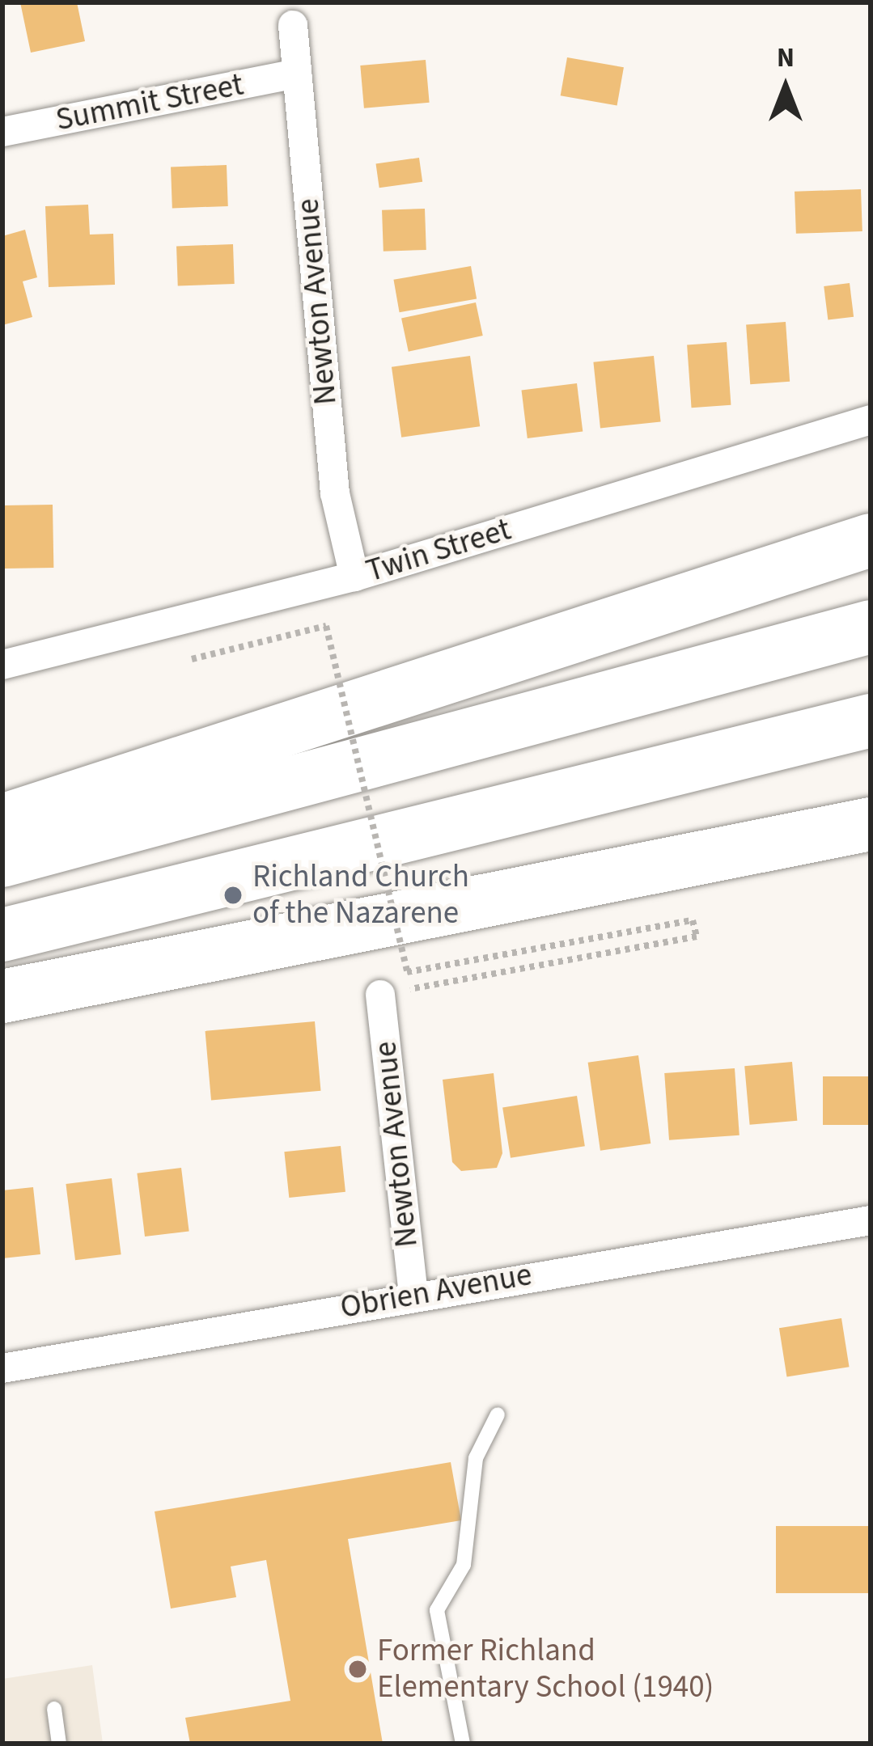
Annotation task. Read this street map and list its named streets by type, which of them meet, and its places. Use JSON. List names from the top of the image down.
{
  "streets": {
    "street": [
      "Summit Street",
      "Newton Avenue",
      "Twin Street",
      "Obrien Avenue"
    ]
  },
  "crossings": [
    ["Summit Street", "Newton Avenue"],
    ["Newton Avenue", "Twin Street"],
    ["Newton Avenue", "Obrien Avenue"]
  ],
  "places": ["Richland Church of the Nazarene", "Former Richland Elementary School (1940)"],
  "north": "top"
}
